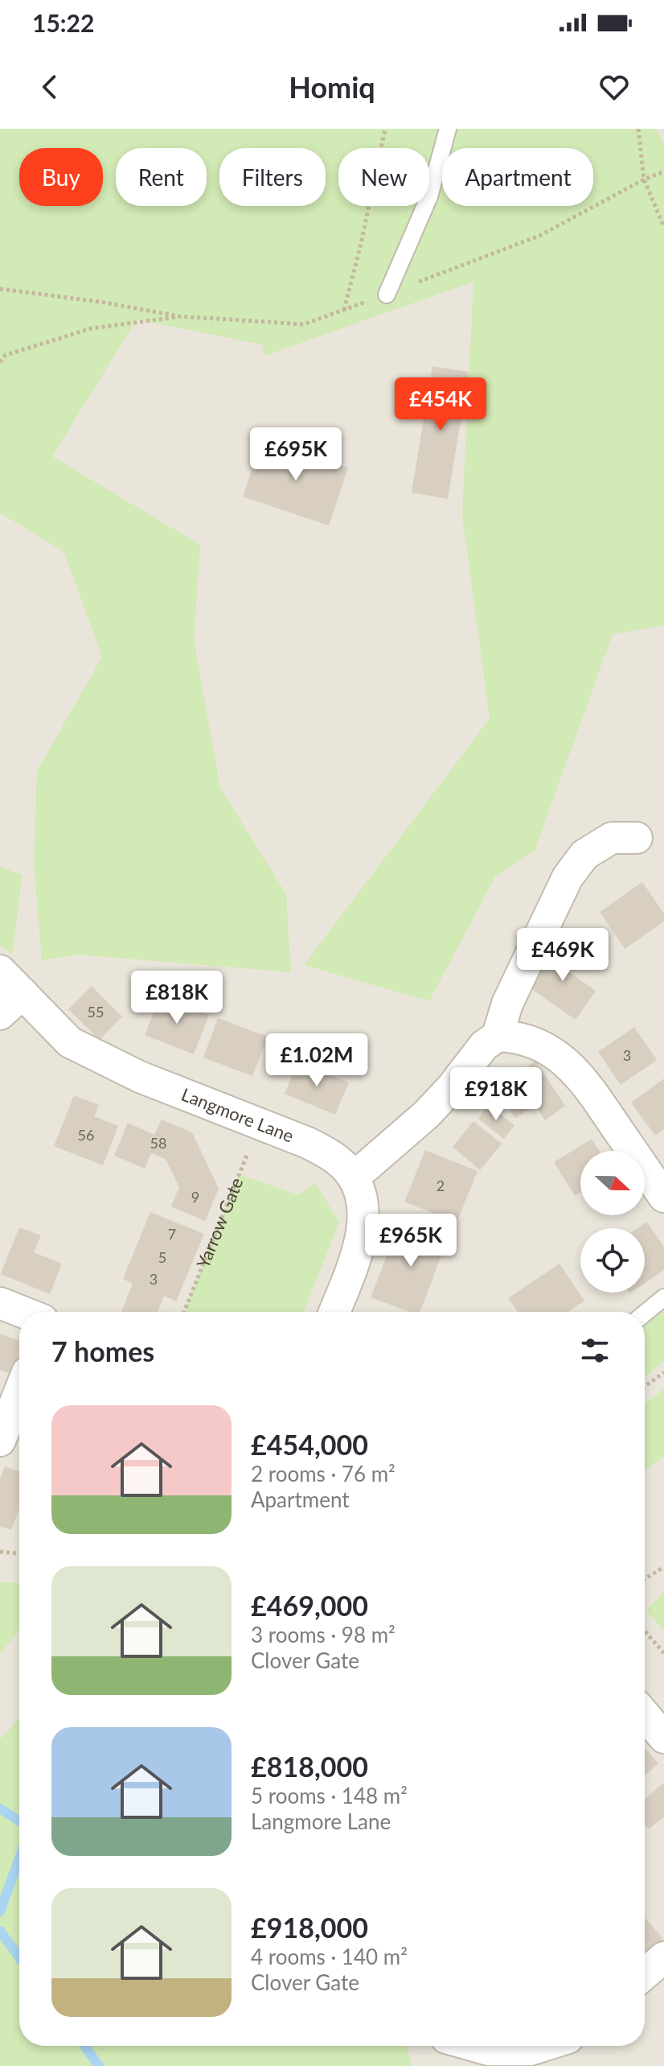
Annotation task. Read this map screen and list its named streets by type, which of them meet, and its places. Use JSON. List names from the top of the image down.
{
  "streets": {
    "street": ["Langmore Lane"],
    "path": ["Yarrow Gate"]
  },
  "crossings": [
    ["Langmore Lane", "Yarrow Gate"]
  ],
  "house_numbers": [
    "55",
    "3",
    "56",
    "58",
    "2",
    "9",
    "7",
    "5",
    "3"
  ],
  "north": "right",
  "page": {
    "status": "15:22",
    "header": "Homiq",
    "chip": [
      "Buy",
      "Rent",
      "Filters",
      "New",
      "Apartment"
    ],
    "price": [
      "£454K",
      "£695K",
      "£469K",
      "£818K",
      "£1.02M",
      "£918K",
      "£965K"
    ],
    "heading": "7 homes",
    "list": [
      {
        "name": "£454,000",
        "note": "2 rooms · 76 m² · Apartment"
      },
      {
        "name": "£469,000",
        "note": "3 rooms · 98 m² · Clover Gate"
      },
      {
        "name": "£818,000",
        "note": "5 rooms · 148 m² · Langmore Lane"
      },
      {
        "name": "£918,000",
        "note": "4 rooms · 140 m² · Clover Gate"
      }
    ]
  }
}
